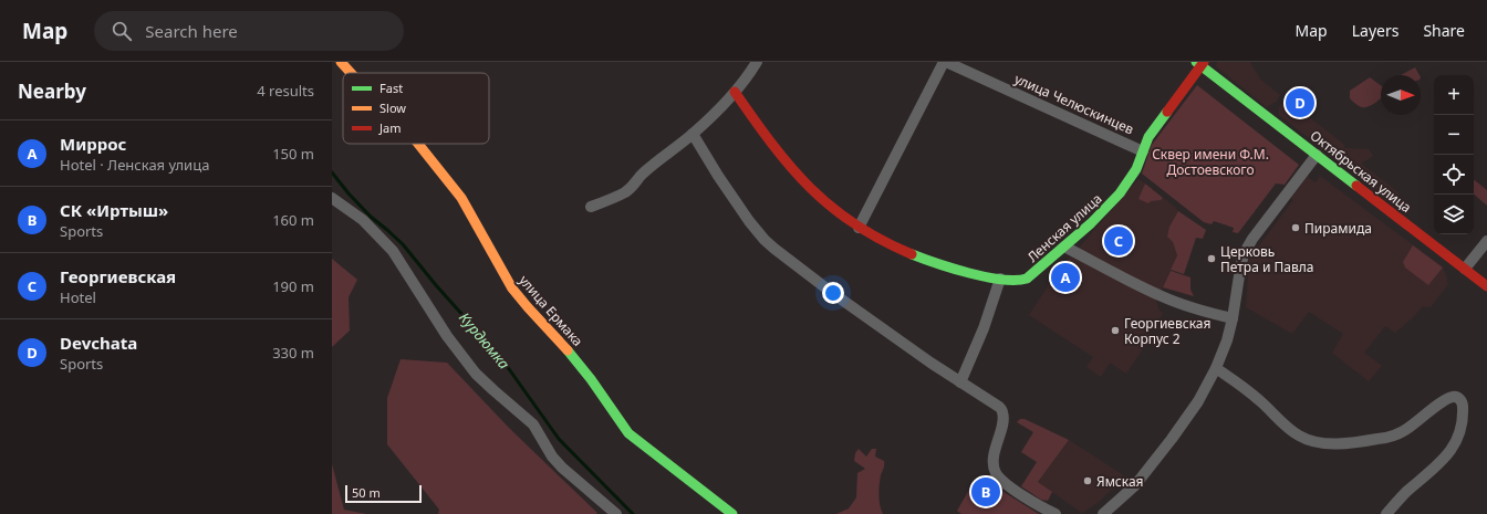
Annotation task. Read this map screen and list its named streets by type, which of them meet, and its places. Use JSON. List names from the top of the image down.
{
  "streets": {
    "street": [
      "улица Челюскинцев",
      "Октябрьская улица",
      "Ленская улица",
      "улица Ермака"
    ]
  },
  "crossings": [
    ["улица Челюскинцев", "Ленская улица"],
    ["Октябрьская улица", "Ленская улица"]
  ],
  "water": ["Курдюмка"],
  "parks": ["Сквер имени Ф.М. Достоевского"],
  "places": [
    "Пирамида",
    "Церковь Петра и Павла",
    "Георгиевская Корпус 2",
    "Ямская"
  ],
  "legend": ["Fast", "Slow", "Jam"],
  "scale_bar": "50 m",
  "north": "right",
  "page": {
    "header": "Map",
    "search": "Search here",
    "nav": ["Map", "Layers", "Share"],
    "heading": ["Nearby", "4 results"],
    "map_buttons": ["+", "−"],
    "pins": [
      "D",
      "C",
      "A",
      "B"
    ],
    "list": [
      {
        "mark": "A",
        "name": "Миррос",
        "note": "Hotel · Ленская улица",
        "value": "150 m"
      },
      {
        "mark": "B",
        "name": "СК «Иртыш»",
        "note": "Sports",
        "value": "160 m"
      },
      {
        "mark": "C",
        "name": "Георгиевская",
        "note": "Hotel",
        "value": "190 m"
      },
      {
        "mark": "D",
        "name": "Devchata",
        "note": "Sports",
        "value": "330 m"
      }
    ],
    "scale": "50 m"
  }
}
